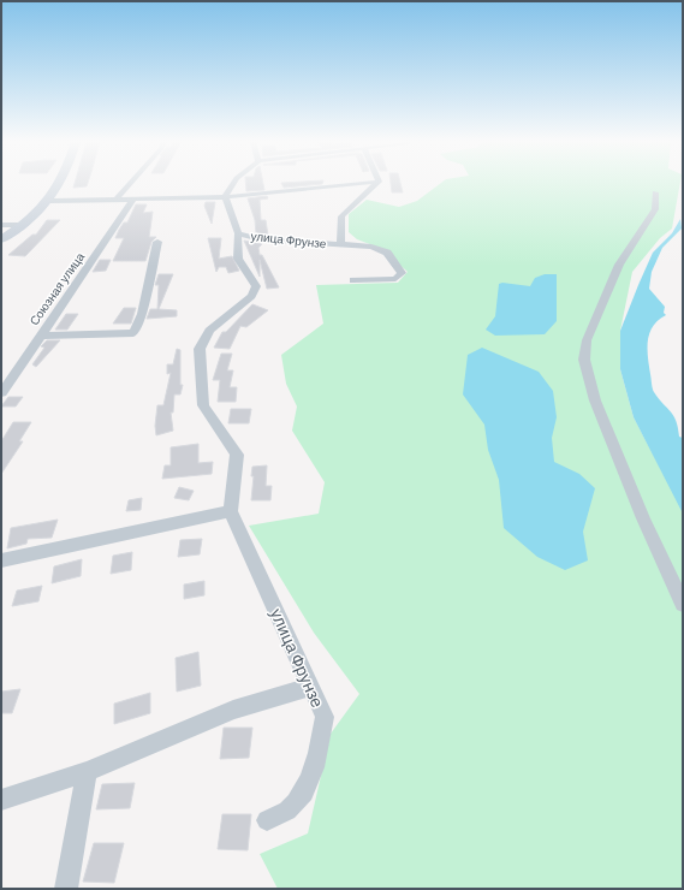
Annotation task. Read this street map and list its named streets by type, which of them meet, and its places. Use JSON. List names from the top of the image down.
{
  "streets": {
    "street": ["улица Фрунзе", "Союзная улица"]
  }
}
